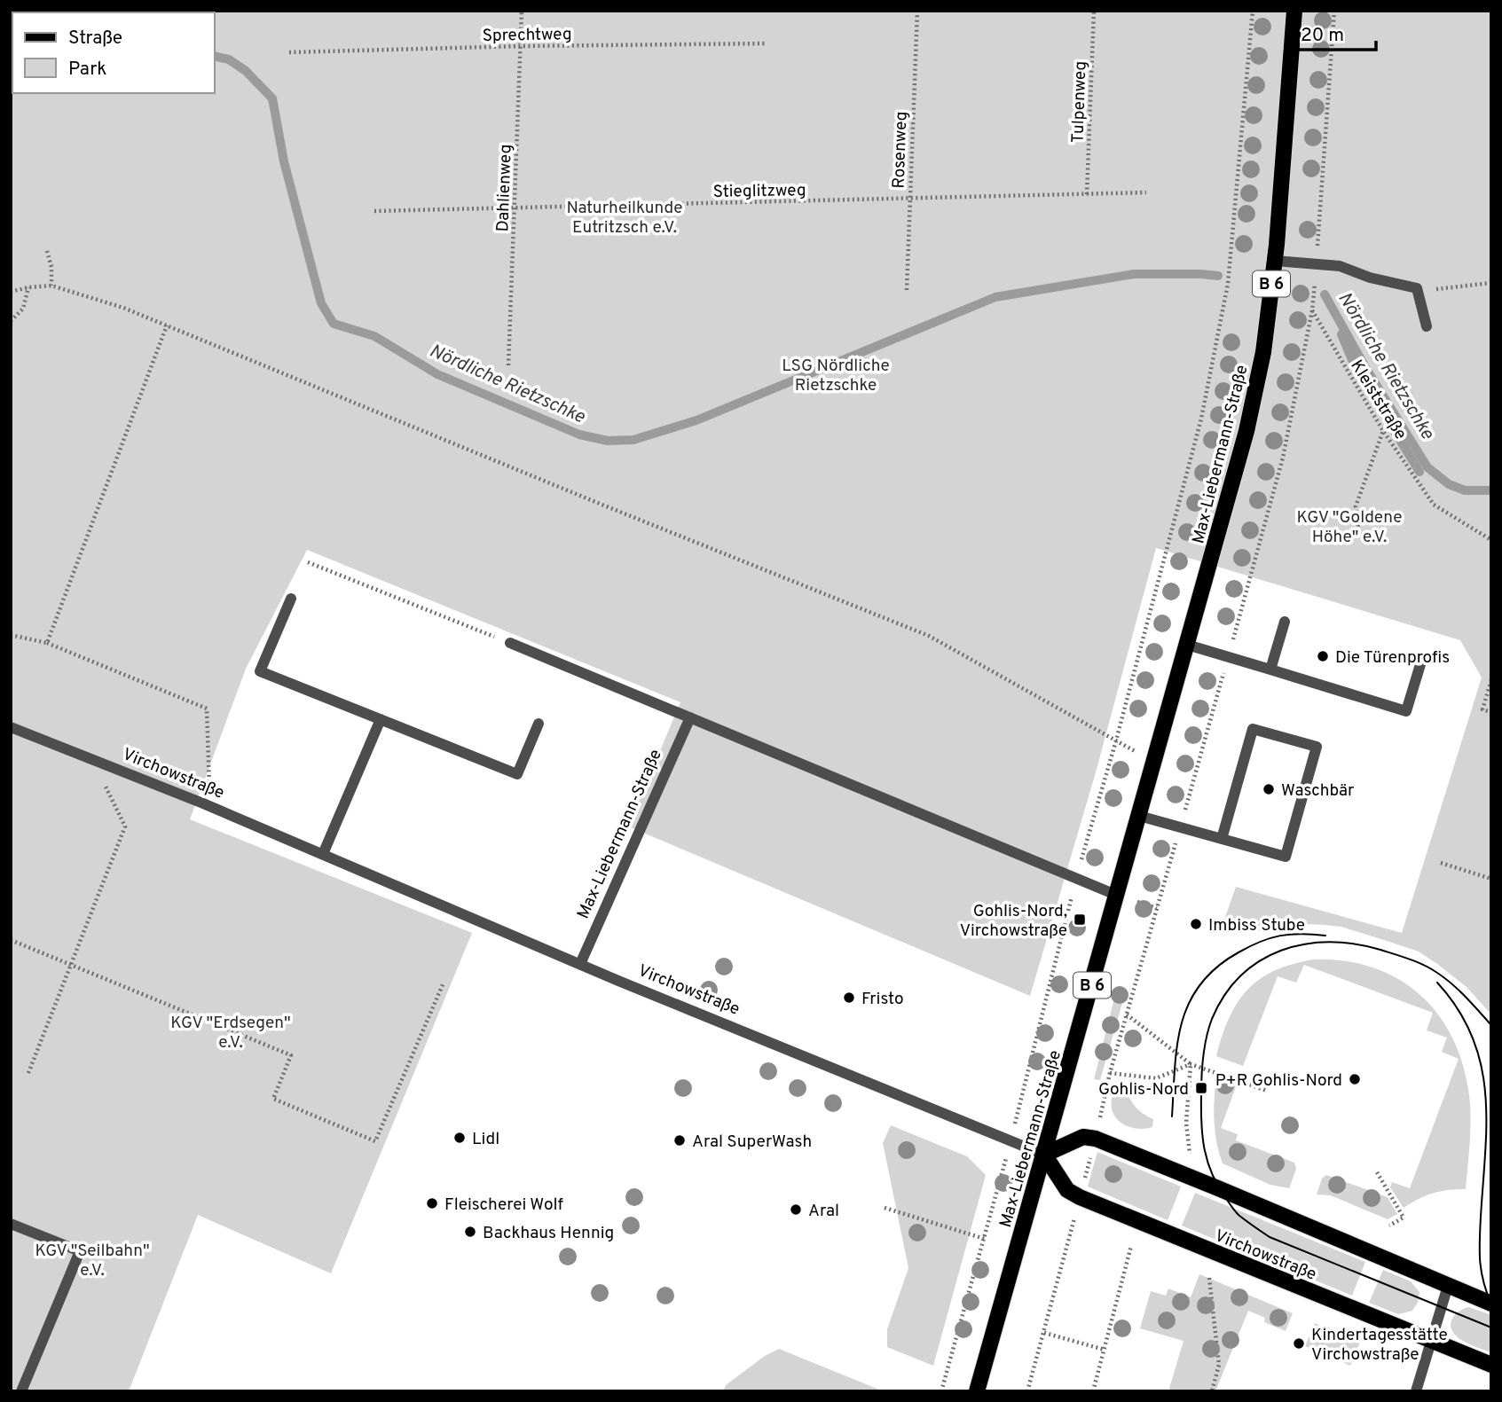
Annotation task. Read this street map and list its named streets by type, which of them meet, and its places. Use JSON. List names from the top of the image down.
{
  "streets": {
    "main road": ["B 6", "Max-Liebermann-Straße", "Virchowstraße"],
    "path": [
      "Sprechtweg",
      "Tulpenweg",
      "Rosenweg",
      "Dahlienweg",
      "Stieglitzweg",
      "Kleiststraße"
    ]
  },
  "crossings": [
    ["Sprechtweg", "Dahlienweg"],
    ["Tulpenweg", "Stieglitzweg"],
    ["Rosenweg", "Stieglitzweg"],
    ["Dahlienweg", "Stieglitzweg"],
    ["Max-Liebermann-Straße", "Virchowstraße"]
  ],
  "water": ["Nördliche Rietzschke"],
  "parks": [
    "Naturheilkunde Eutritzsch e.V.",
    "LSG Nördliche Rietzschke",
    "KGV \"Goldene Höhe\" e.V.",
    "KGV \"Erdsegen\" e.V.",
    "KGV \"Seilbahn\" e.V."
  ],
  "places": {
    "other": [
      "Die Türenprofis",
      "Waschbär",
      "Imbiss Stube",
      "Fristo",
      "P+R Gohlis-Nord",
      "Lidl",
      "Aral SuperWash",
      "Fleischerei Wolf",
      "Aral",
      "Backhaus Hennig",
      "Kindertagesstätte Virchowstraße"
    ],
    "transit": ["Gohlis-Nord, Virchowstraße", "Gohlis-Nord"]
  },
  "legend": ["Straße", "Park"],
  "scale_bar": "20 m"
}
